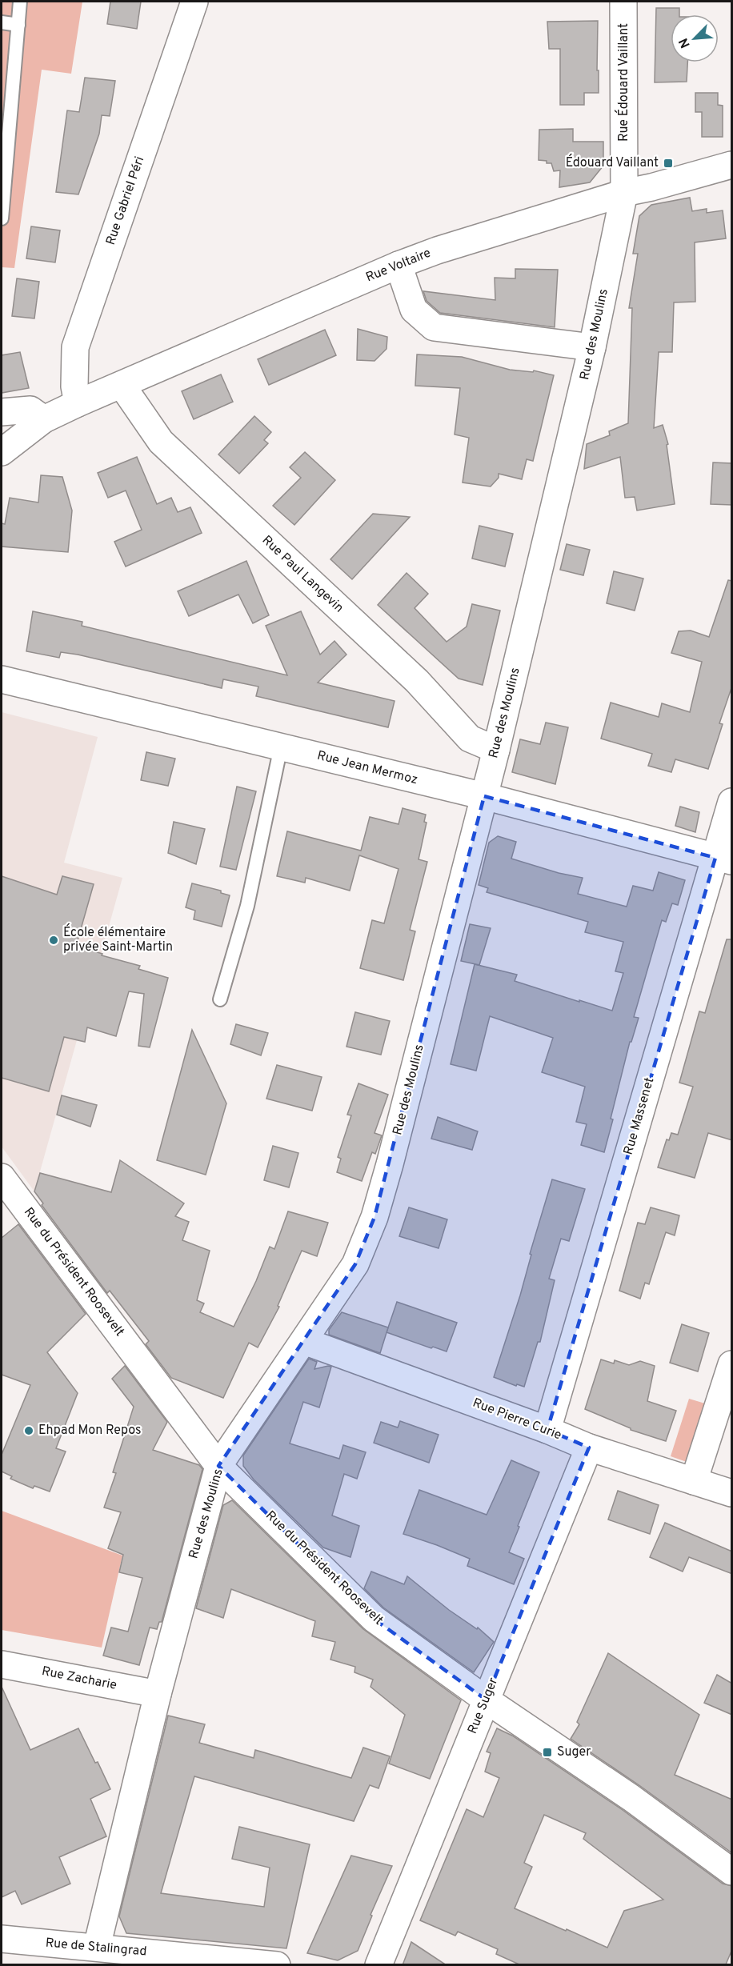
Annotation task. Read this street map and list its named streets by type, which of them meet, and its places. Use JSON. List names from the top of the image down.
{
  "streets": {
    "street": [
      "Rue Édouard Vaillant",
      "Rue Gabriel Péri",
      "Rue Voltaire",
      "Rue des Moulins",
      "Rue Paul Langevin",
      "Rue Jean Mermoz",
      "Rue Massenet",
      "Rue du Président Roosevelt",
      "Rue Pierre Curie",
      "Rue Zacharie",
      "Rue Suger",
      "Rue de Stalingrad"
    ]
  },
  "crossings": [
    ["Rue Édouard Vaillant", "Rue Voltaire"],
    ["Rue Édouard Vaillant", "Rue des Moulins"],
    ["Rue Gabriel Péri", "Rue Voltaire"],
    ["Rue Voltaire", "Rue des Moulins"],
    ["Rue Voltaire", "Rue Paul Langevin"],
    ["Rue des Moulins", "Rue Paul Langevin"],
    ["Rue des Moulins", "Rue Jean Mermoz"],
    ["Rue des Moulins", "Rue du Président Roosevelt"],
    ["Rue des Moulins", "Rue Pierre Curie"],
    ["Rue des Moulins", "Rue Zacharie"],
    ["Rue des Moulins", "Rue de Stalingrad"],
    ["Rue Jean Mermoz", "Rue Massenet"],
    ["Rue Massenet", "Rue Pierre Curie"],
    ["Rue du Président Roosevelt", "Rue Suger"],
    ["Rue Pierre Curie", "Rue Suger"]
  ],
  "places": {
    "transit": ["Édouard Vaillant", "Suger"],
    "other": ["École élémentaire privée Saint-Martin", "Ehpad Mon Repos"]
  },
  "north": "bottom left"
}
